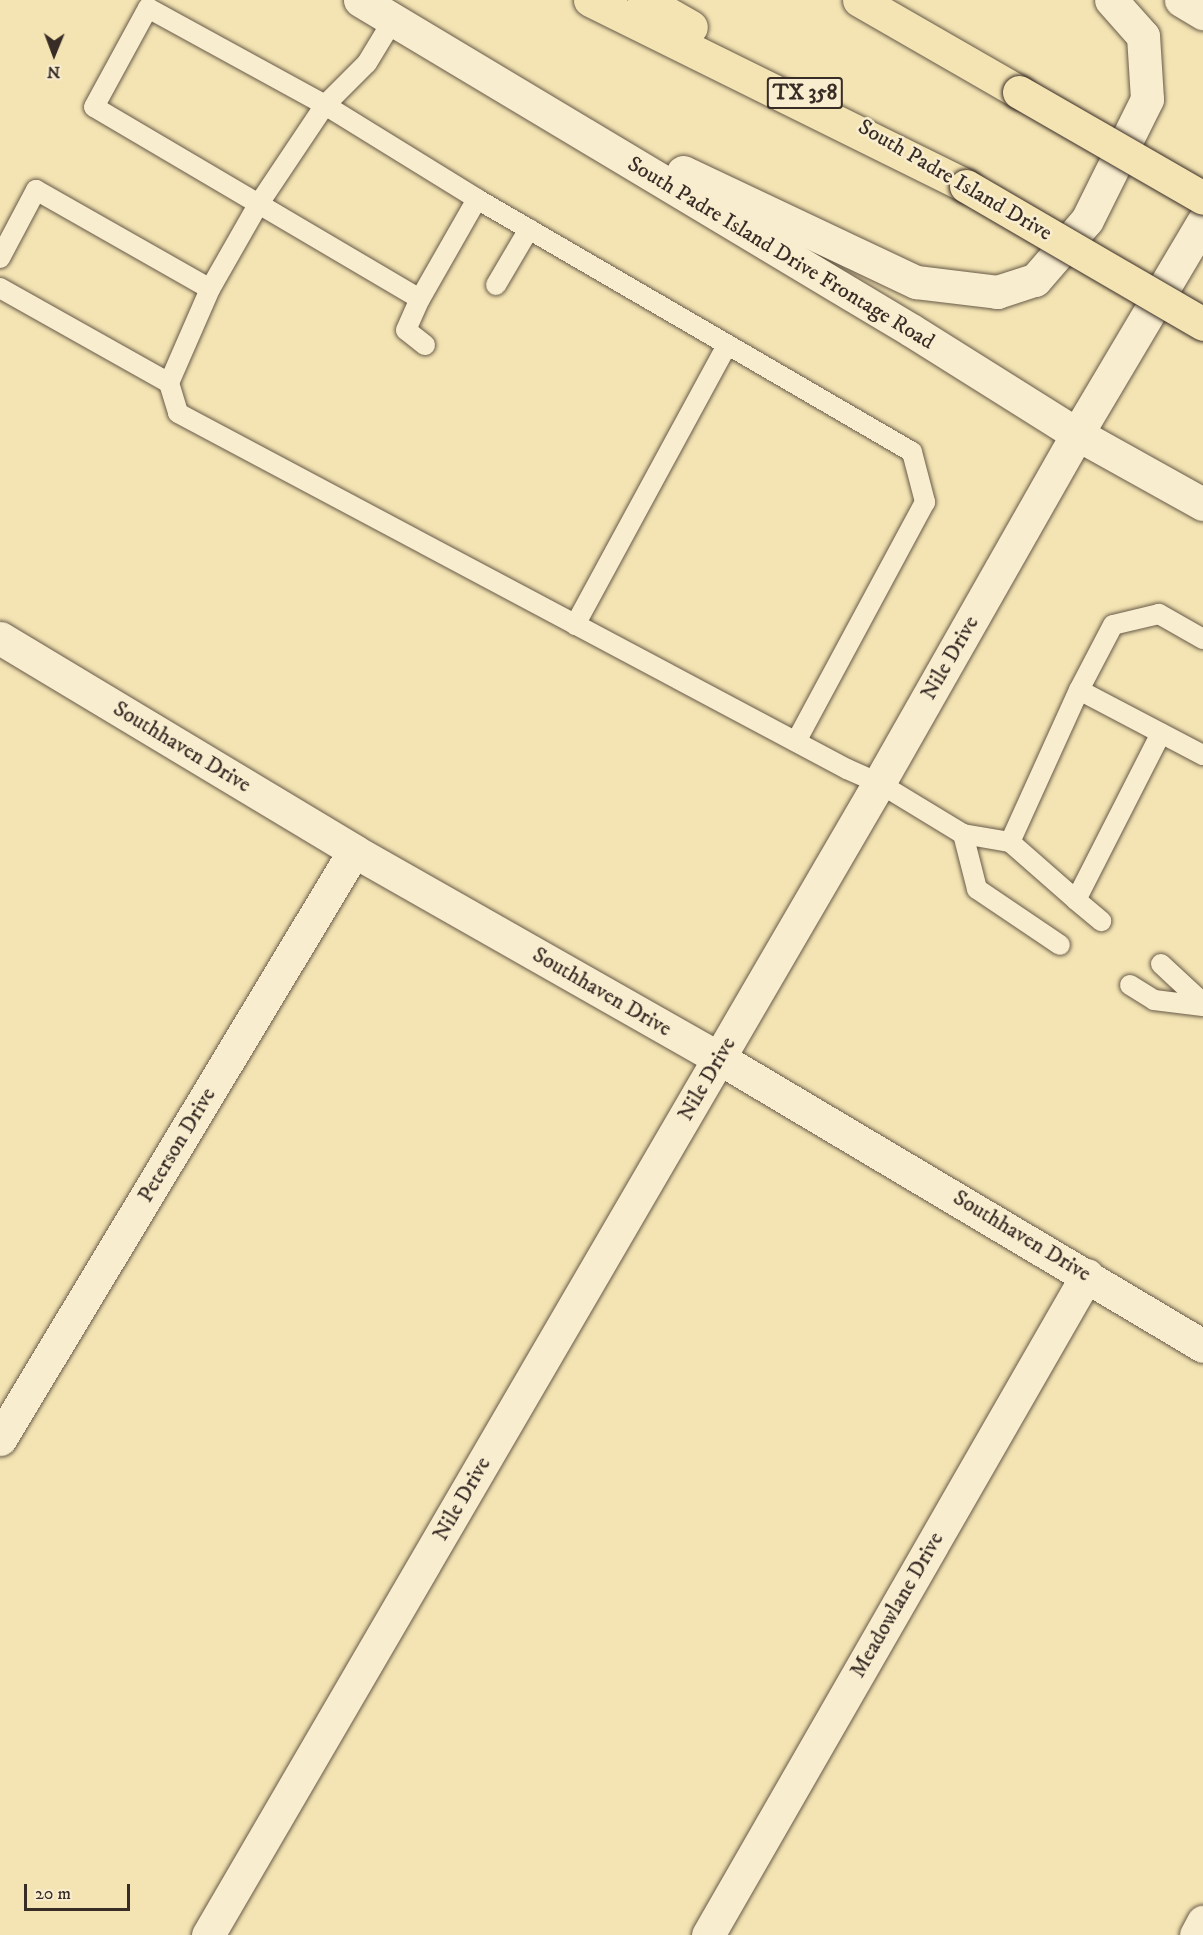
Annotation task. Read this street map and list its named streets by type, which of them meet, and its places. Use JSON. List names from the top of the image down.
{
  "streets": {
    "highway": ["TX 358", "South Padre Island Drive"],
    "main road": [
      "South Padre Island Drive Frontage Road",
      "Nile Drive",
      "Southhaven Drive",
      "Peterson Drive",
      "Meadowlane Drive"
    ]
  },
  "crossings": [
    ["South Padre Island Drive Frontage Road", "Nile Drive"],
    ["Nile Drive", "Southhaven Drive"],
    ["Southhaven Drive", "Peterson Drive"],
    ["Southhaven Drive", "Meadowlane Drive"]
  ],
  "scale_bar": "20 m",
  "north": "bottom"
}
